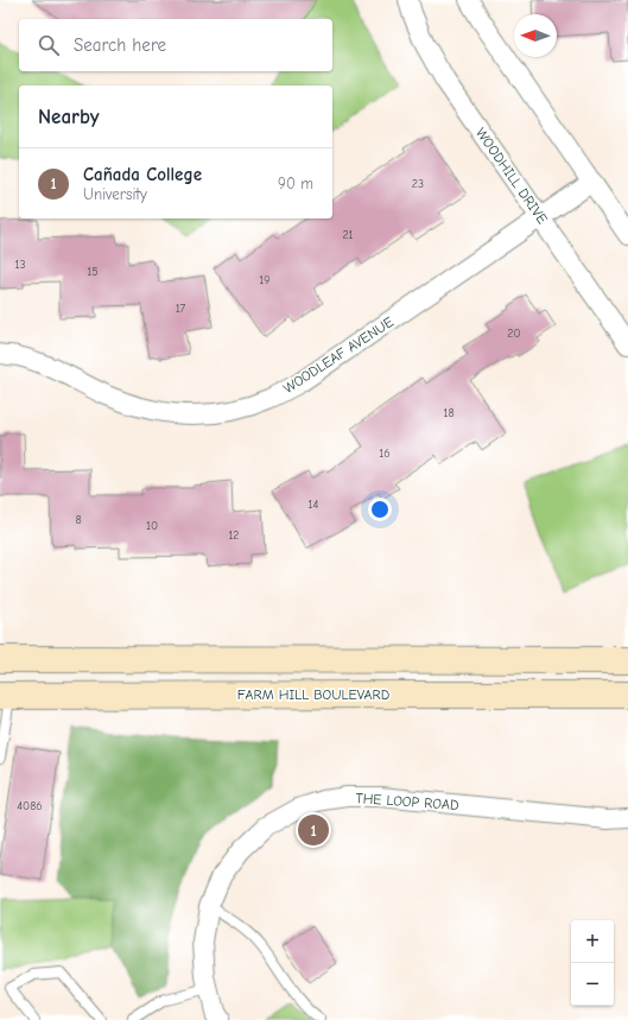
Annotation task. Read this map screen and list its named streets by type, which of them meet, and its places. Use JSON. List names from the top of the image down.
{
  "streets": {
    "main road": ["FARM HILL BOULEVARD"],
    "street": ["WOODHILL DRIVE", "WOODLEAF AVENUE", "THE LOOP ROAD"]
  },
  "crossings": [
    ["WOODHILL DRIVE", "WOODLEAF AVENUE"]
  ],
  "house_numbers": [
    "23",
    "21",
    "13",
    "15",
    "19",
    "17",
    "20",
    "18",
    "16",
    "14",
    "8",
    "10",
    "12",
    "4086"
  ],
  "north": "left",
  "page": {
    "search": "Search here",
    "heading": "Nearby",
    "list": [
      {
        "mark": "1",
        "name": "Cañada College",
        "note": "University",
        "value": "90 m"
      }
    ],
    "pins": "1",
    "map_buttons": ["+", "−"]
  }
}
